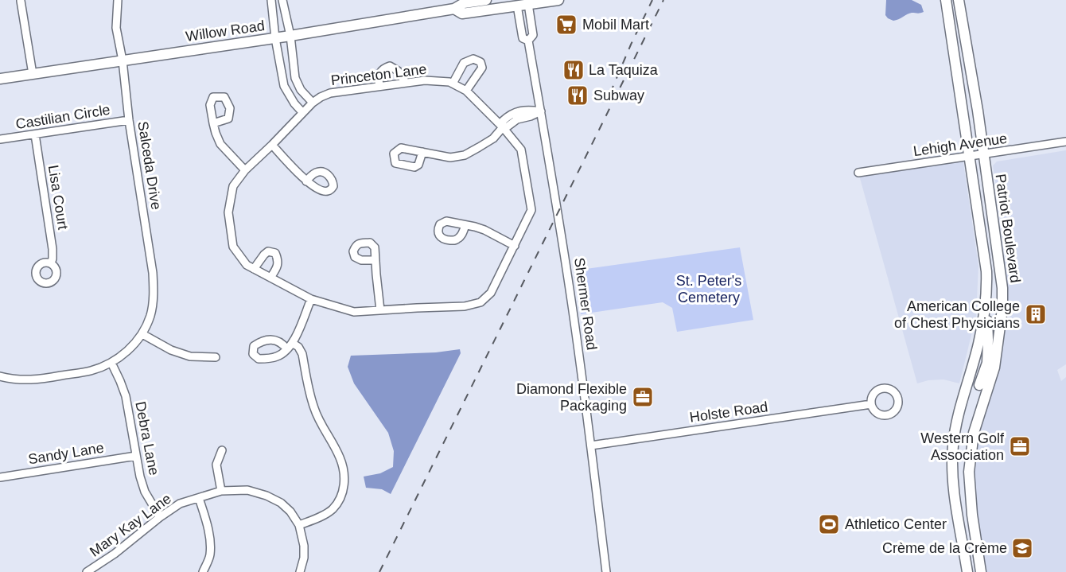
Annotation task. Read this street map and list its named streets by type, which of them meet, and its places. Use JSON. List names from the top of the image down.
{
  "streets": {
    "main road": ["Willow Road", "Patriot Boulevard"],
    "street": [
      "Princeton Lane",
      "Castilian Circle",
      "Lehigh Avenue",
      "Salceda Drive",
      "Lisa Court",
      "Shermer Road",
      "Holste Road",
      "Debra Lane",
      "Sandy Lane",
      "Mary Kay Lane"
    ]
  },
  "crossings": [
    ["Willow Road", "Salceda Drive"],
    ["Willow Road", "Shermer Road"],
    ["Castilian Circle", "Salceda Drive"],
    ["Castilian Circle", "Lisa Court"],
    ["Lehigh Avenue", "Patriot Boulevard"],
    ["Shermer Road", "Holste Road"],
    ["Debra Lane", "Sandy Lane"],
    ["Debra Lane", "Mary Kay Lane"]
  ],
  "parks": ["St. Peter's Cemetery"],
  "places": {
    "supermarket": ["Mobil Mart"],
    "restaurant": ["La Taquiza", "Subway"],
    "building": ["American College of Chest Physicians"],
    "office": ["Diamond Flexible Packaging", "Western Golf Association"],
    "sports": ["Athletico Center"],
    "school or university": ["Crème de la Crème"]
  }
}
